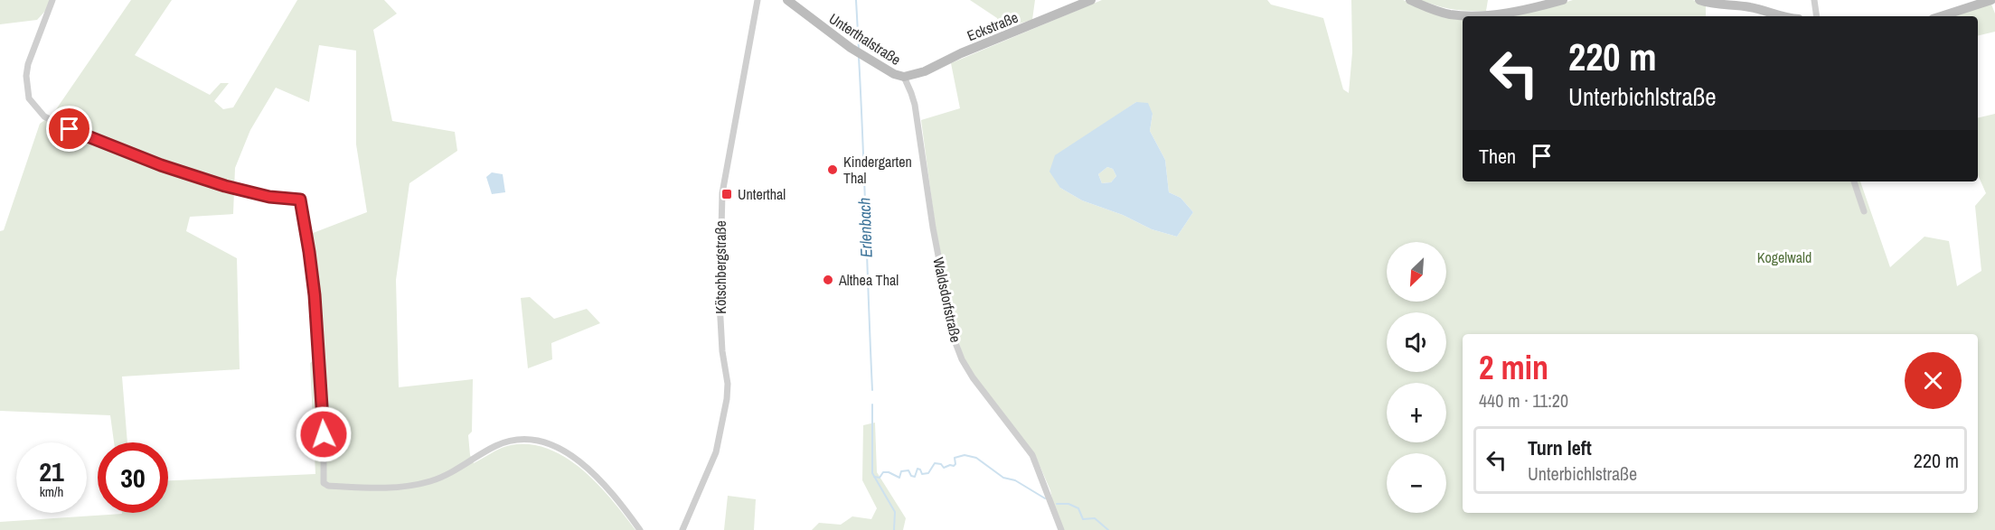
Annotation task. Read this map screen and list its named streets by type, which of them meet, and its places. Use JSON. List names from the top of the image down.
{
  "streets": {
    "street": [
      "Eckstraße",
      "Unterthalstraße",
      "Kötschbergstraße",
      "Waldsdorfstraße"
    ]
  },
  "crossings": [
    ["Eckstraße", "Unterthalstraße"],
    ["Eckstraße", "Waldsdorfstraße"],
    ["Unterthalstraße", "Waldsdorfstraße"]
  ],
  "water": ["Erlenbach"],
  "parks": ["Kogelwald"],
  "places": {
    "other": ["Kindergarten Thal", "Althea Thal"],
    "transit": ["Unterthal"]
  },
  "north": "bottom left",
  "page": {
    "turn": ["220 m", "Unterbichlstraße"],
    "then": "Then",
    "map_buttons": ["+", "−"],
    "heading": ["2 min", "440 m · 11:20"],
    "list": [
      {
        "name": "Turn left",
        "note": "Unterbichlstraße",
        "value": "220 m"
      }
    ],
    "speed": "21 km/h",
    "limit": "30"
  }
}
